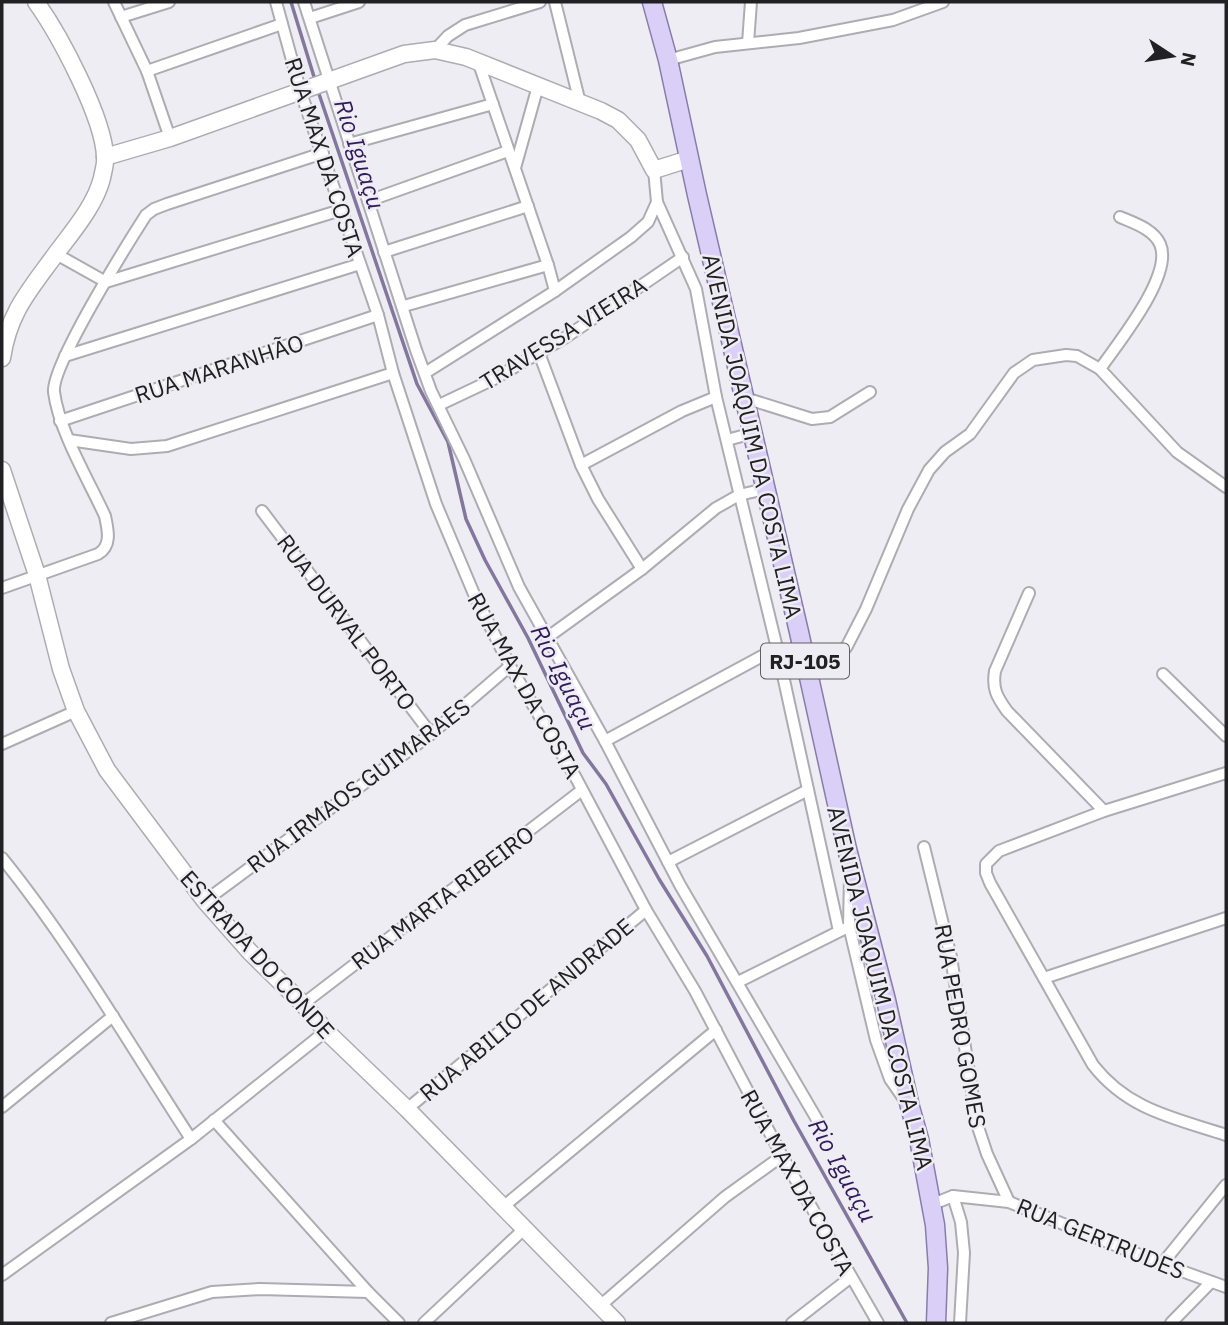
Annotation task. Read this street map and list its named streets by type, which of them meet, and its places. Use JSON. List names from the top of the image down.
{
  "streets": {
    "main road": ["AVENIDA JOAQUIM DA COSTA LIMA", "RJ-105"],
    "street": [
      "RUA MAX DA COSTA",
      "TRAVESSA VIEIRA",
      "RUA MARANHÃO",
      "RUA DURVAL PORTO",
      "RUA IRMAOS GUIMARAES",
      "RUA MARTA RIBEIRO",
      "ESTRADA DO CONDE",
      "RUA ABILIO DE ANDRADE",
      "RUA PEDRO GOMES",
      "RUA GERTRUDES"
    ]
  },
  "crossings": [
    ["RUA MAX DA COSTA", "TRAVESSA VIEIRA"],
    ["RUA MAX DA COSTA", "RUA MARANHÃO"],
    ["RUA MAX DA COSTA", "RUA IRMAOS GUIMARAES"],
    ["RUA MAX DA COSTA", "RUA MARTA RIBEIRO"],
    ["RUA MAX DA COSTA", "RUA ABILIO DE ANDRADE"],
    ["AVENIDA JOAQUIM DA COSTA LIMA", "RUA GERTRUDES"],
    ["RUA DURVAL PORTO", "RUA IRMAOS GUIMARAES"],
    ["RUA IRMAOS GUIMARAES", "ESTRADA DO CONDE"],
    ["RUA MARTA RIBEIRO", "ESTRADA DO CONDE"],
    ["ESTRADA DO CONDE", "RUA ABILIO DE ANDRADE"],
    ["RUA PEDRO GOMES", "RUA GERTRUDES"]
  ],
  "water": ["Rio Iguaçu"],
  "north": "right"
}
